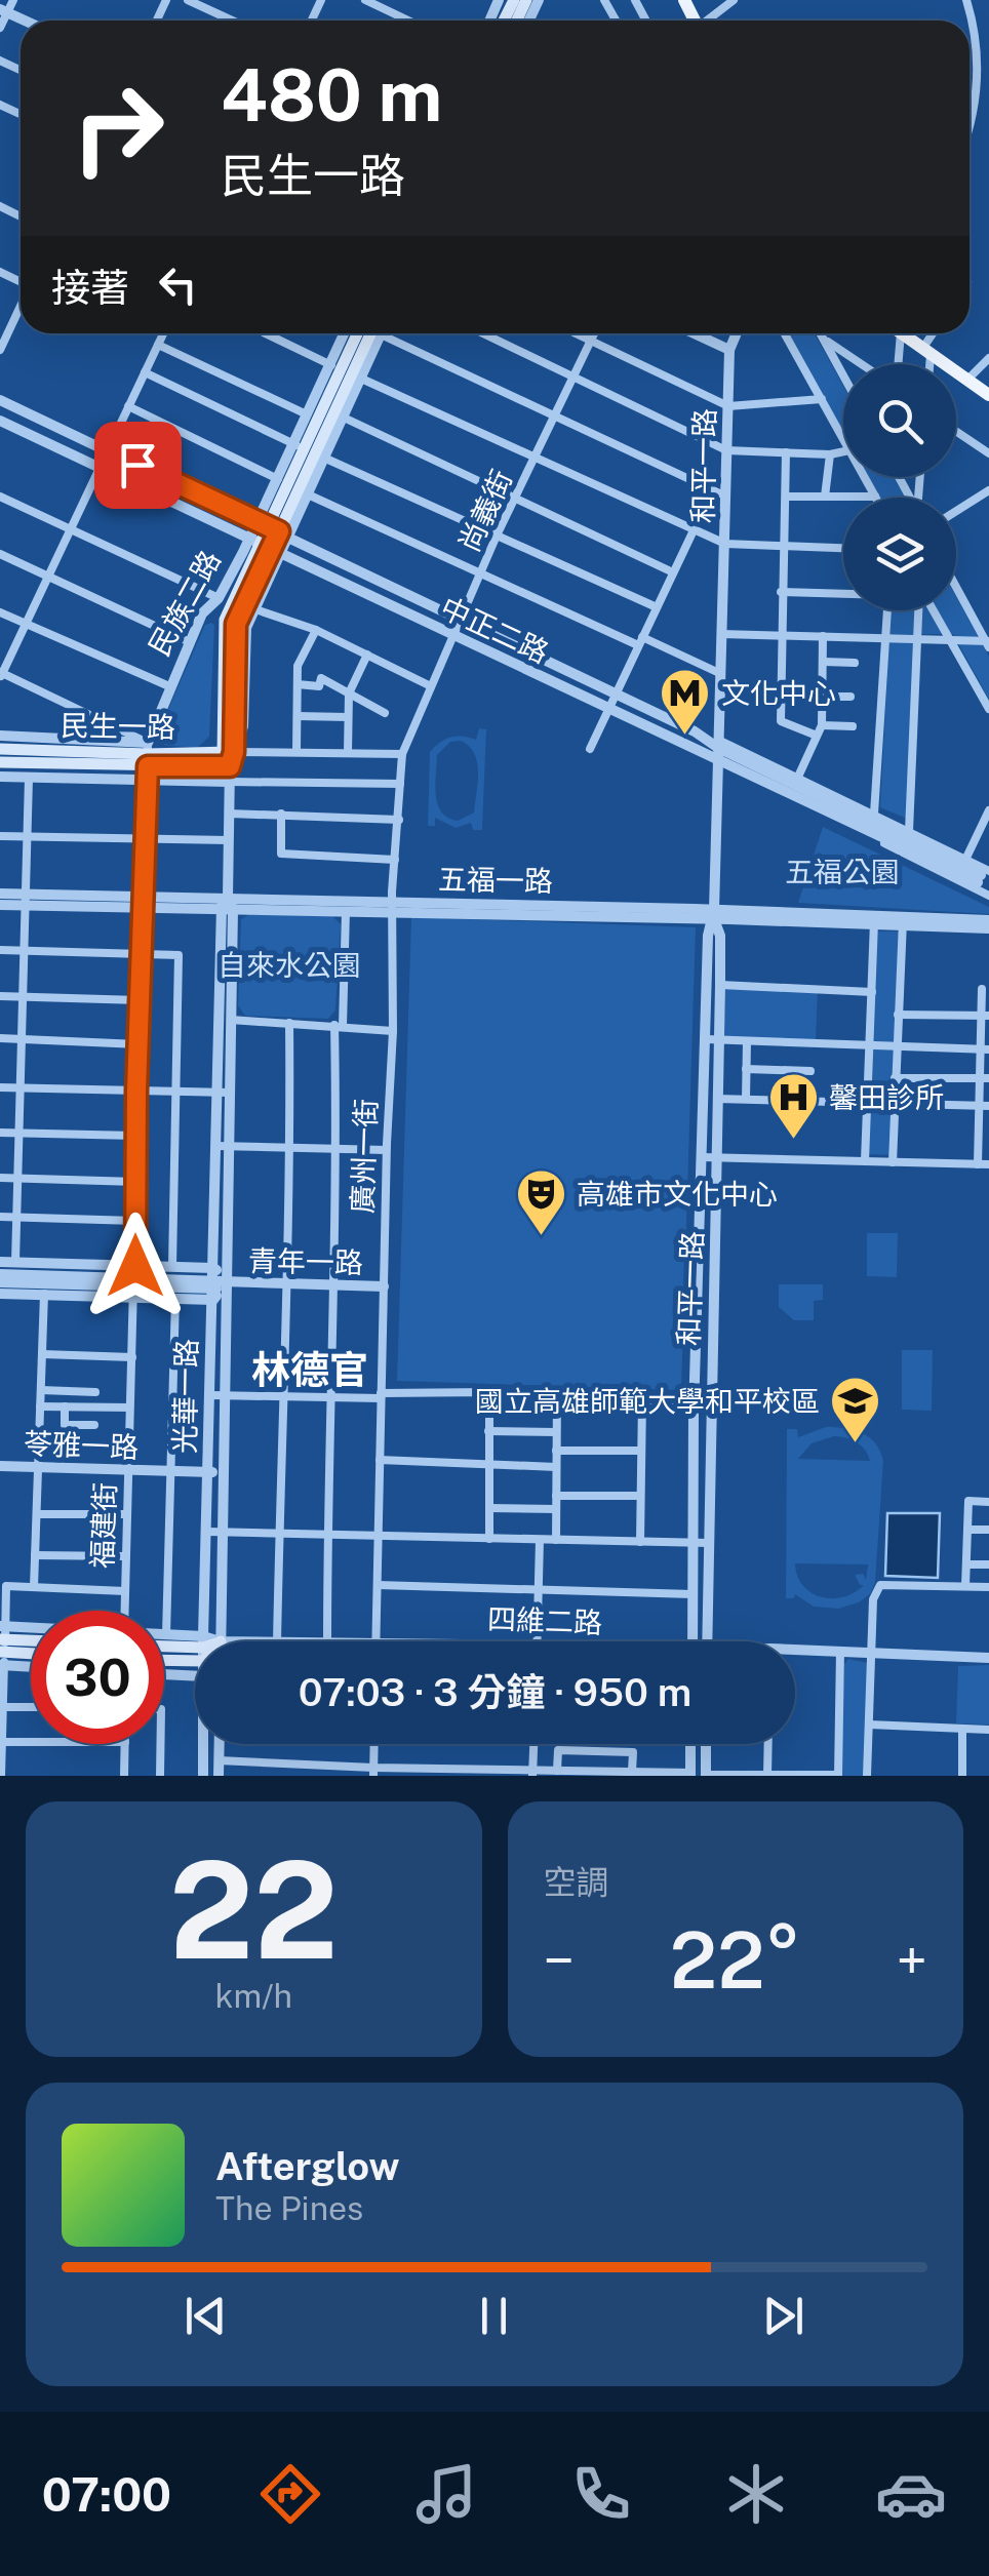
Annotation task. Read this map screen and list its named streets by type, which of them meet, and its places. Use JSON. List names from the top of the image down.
{
  "streets": {
    "main road": ["民族二路", "民生一路", "四維二路"],
    "street": [
      "和平一路",
      "尚義街",
      "中正二路",
      "五福一路",
      "廣州一街",
      "青年一路",
      "光華一路",
      "苓雅一路",
      "福建街"
    ]
  },
  "crossings": [
    ["和平一路", "中正二路"],
    ["和平一路", "五福一路"],
    ["尚義街", "中正二路"],
    ["尚義街", "五福一路"],
    ["尚義街", "廣州一街"],
    ["民族二路", "中正二路"],
    ["民族二路", "民生一路"],
    ["民族二路", "福建街"],
    ["民生一路", "光華一路"],
    ["民生一路", "福建街"],
    ["五福一路", "廣州一街"],
    ["五福一路", "光華一路"],
    ["五福一路", "福建街"],
    ["廣州一街", "青年一路"],
    ["青年一路", "光華一路"],
    ["青年一路", "福建街"],
    ["光華一路", "苓雅一路"],
    ["苓雅一路", "福建街"]
  ],
  "districts": ["林德官"],
  "parks": ["五福公園", "自來水公園"],
  "places": {
    "metro station": ["文化中心"],
    "hospital": ["馨田診所"],
    "theatre": ["高雄市文化中心"],
    "school or university": ["國立高雄師範大學和平校區"]
  },
  "page": {
    "turn": ["480 m", "民生一路"],
    "then": "接著",
    "limit": "30",
    "trip": "07:03 · 3 分鐘 · 950 m",
    "tile": [
      ["22", "km/h"],
      "空調"
    ],
    "heat": ["−", "22°", "+"],
    "song": ["Afterglow", "The Pines"],
    "tabs": "07:00"
  }
}
